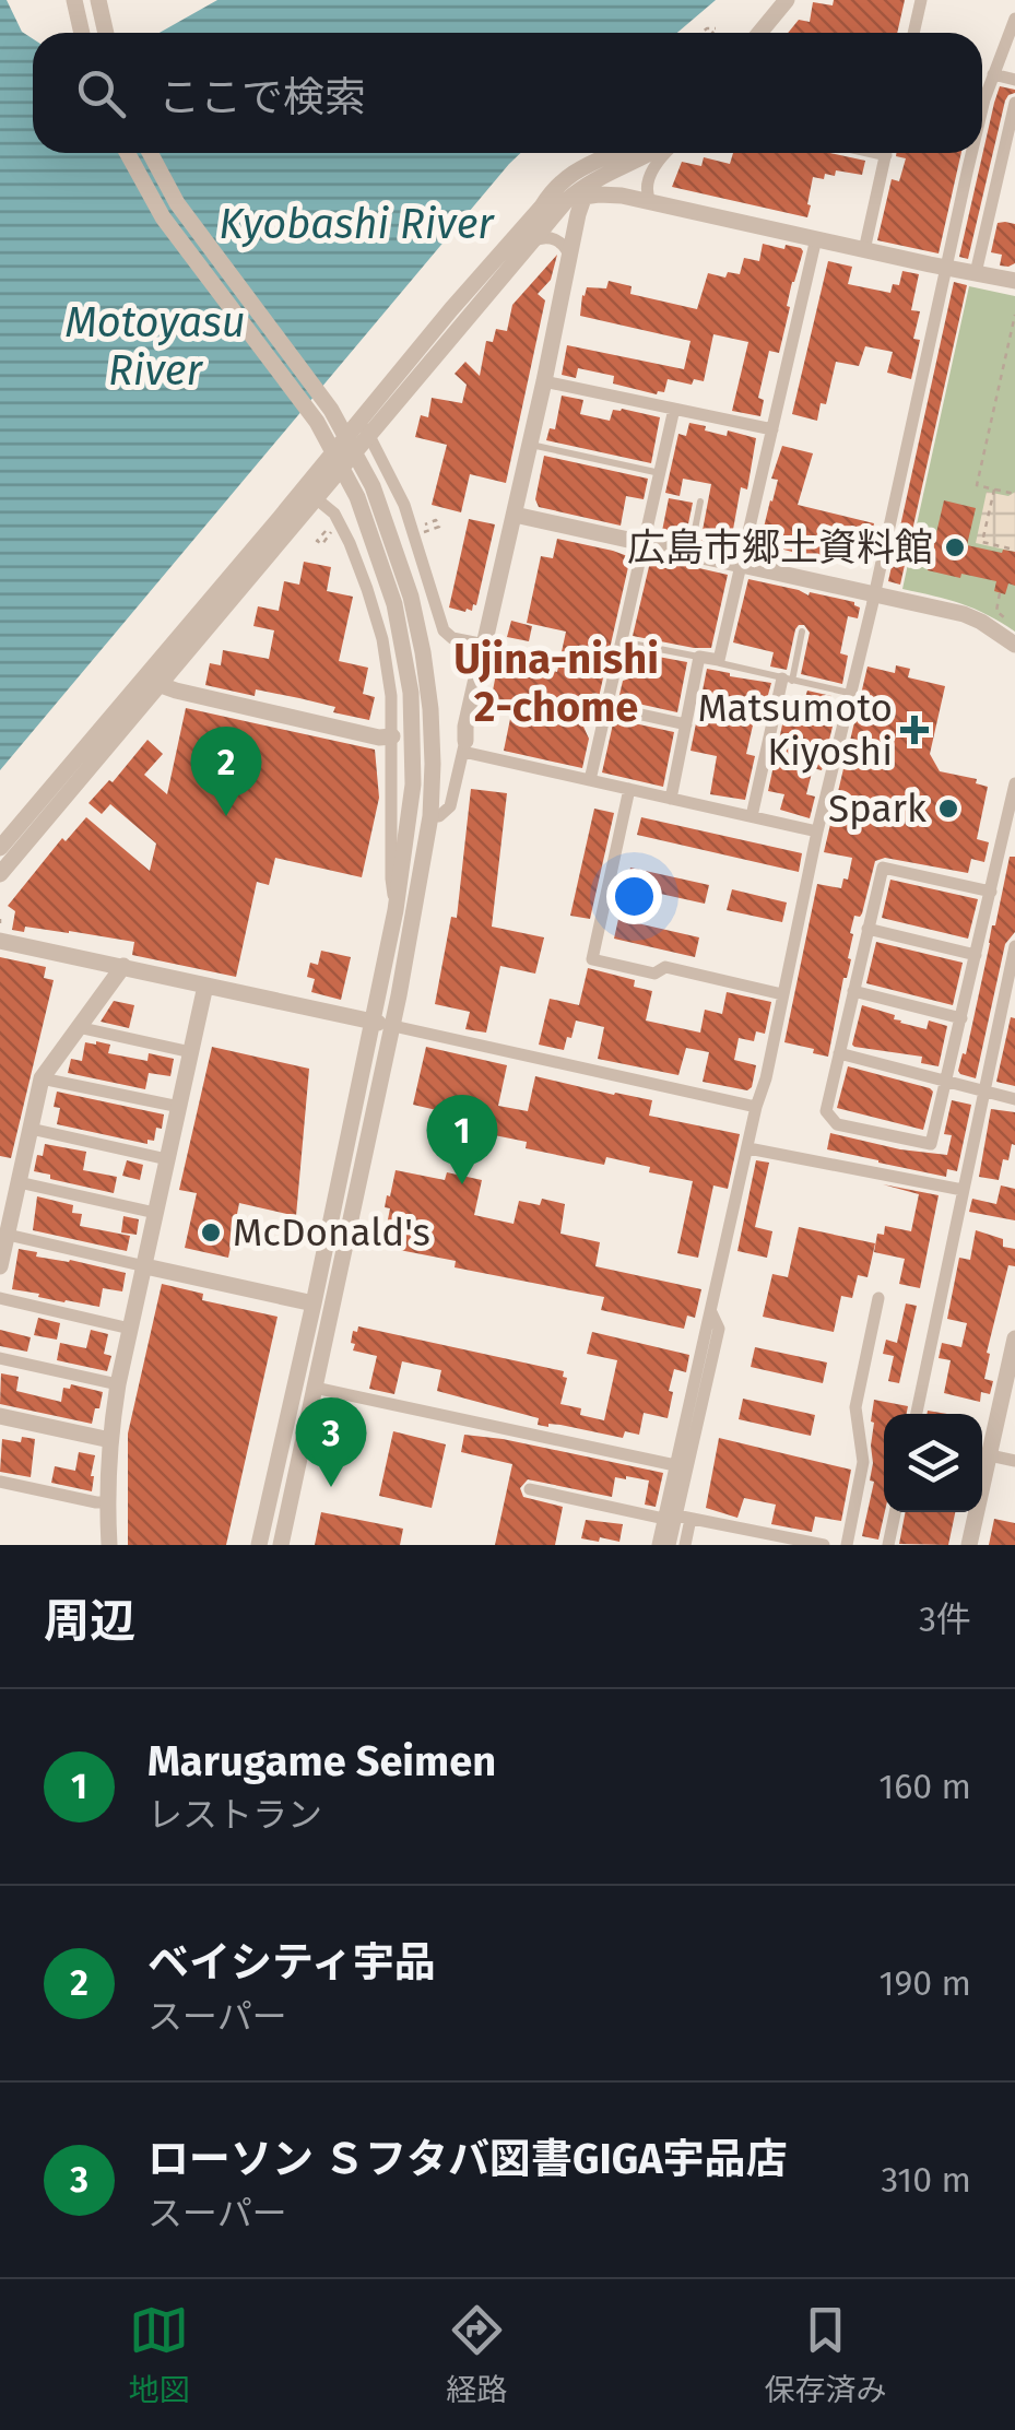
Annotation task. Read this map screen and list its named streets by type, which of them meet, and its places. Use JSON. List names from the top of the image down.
{
  "districts": ["Ujina-nishi 2-chome"],
  "water": ["Kyobashi River", "Motoyasu River"],
  "places": {
    "other": ["広島市郷土資料館", "Spark", "McDonald's"],
    "health": ["Matsumoto Kiyoshi"]
  },
  "page": {
    "search": "ここで検索",
    "pins": ["2", "1", "3"],
    "heading": ["周辺", "3件"],
    "list": [
      {
        "mark": "1",
        "name": "Marugame Seimen",
        "note": "レストラン",
        "value": "160 m"
      },
      {
        "mark": "2",
        "name": "ベイシティ宇品",
        "note": "スーパー",
        "value": "190 m"
      },
      {
        "mark": "3",
        "name": "ローソン Ｓフタバ図書GIGA宇品店",
        "note": "スーパー",
        "value": "310 m"
      }
    ],
    "nav": ["地図", "経路", "保存済み"]
  }
}
